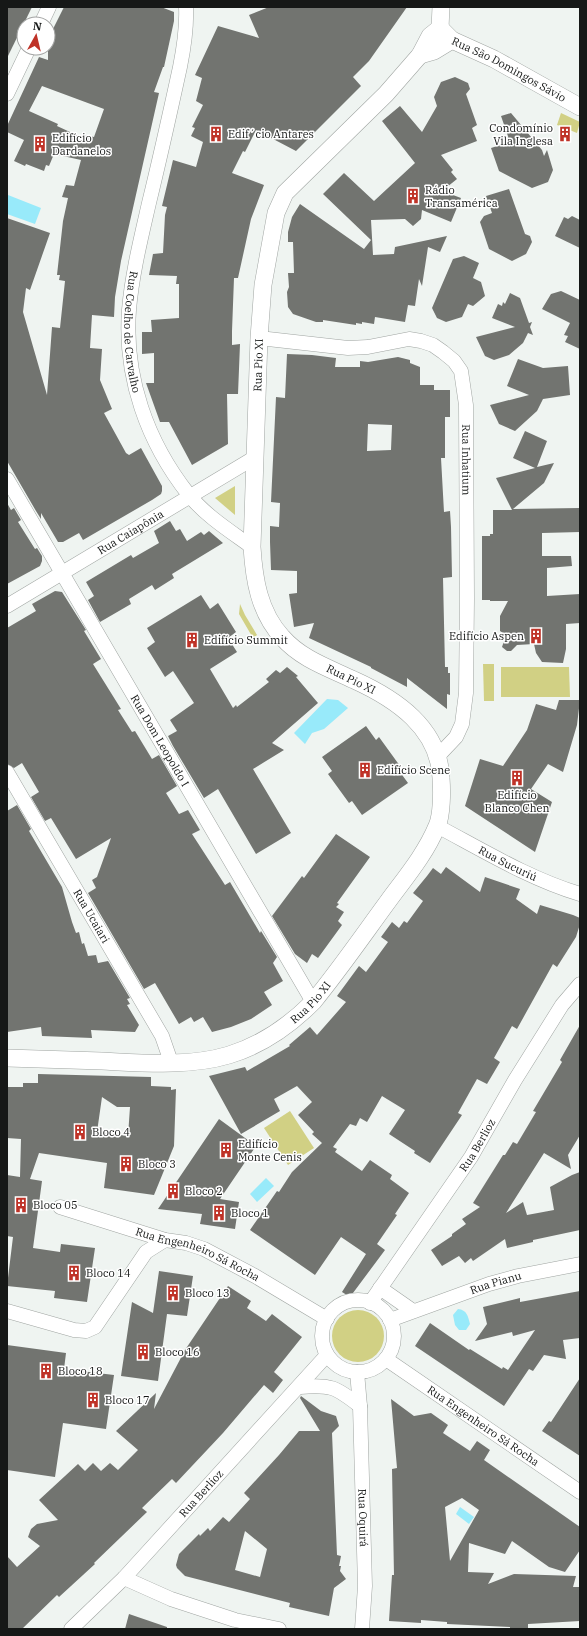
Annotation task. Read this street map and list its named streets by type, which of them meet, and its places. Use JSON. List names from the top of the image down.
{
  "streets": {
    "street": [
      "Rua São Domingos Sávio",
      "Rua Coelho de Carvalho",
      "Rua Pio XI",
      "Rua Inhatium",
      "Rua Caiapônia",
      "Rua Dom Leopoldo I",
      "Rua Sucuriú",
      "Rua Ucaiari",
      "Rua Berlioz",
      "Rua Engenheiro Sá Rocha",
      "Rua Pianu",
      "Rua Oquirá"
    ]
  },
  "crossings": [
    ["Rua São Domingos Sávio", "Rua Pio XI"],
    ["Rua Coelho de Carvalho", "Rua Pio XI"],
    ["Rua Coelho de Carvalho", "Rua Caiapônia"],
    ["Rua Pio XI", "Rua Inhatium"],
    ["Rua Pio XI", "Rua Caiapônia"],
    ["Rua Pio XI", "Rua Dom Leopoldo I"],
    ["Rua Pio XI", "Rua Sucuriú"],
    ["Rua Pio XI", "Rua Ucaiari"],
    ["Rua Caiapônia", "Rua Dom Leopoldo I"],
    ["Rua Berlioz", "Rua Engenheiro Sá Rocha"],
    ["Rua Berlioz", "Rua Pianu"],
    ["Rua Berlioz", "Rua Oquirá"],
    ["Rua Engenheiro Sá Rocha", "Rua Pianu"],
    ["Rua Engenheiro Sá Rocha", "Rua Oquirá"],
    ["Rua Pianu", "Rua Oquirá"]
  ],
  "places": {
    "building": [
      "Edif´cio Antares",
      "Condomínio Vila Inglesa",
      "Edifício Dardanelos",
      "Rádio Transamérica",
      "Edifício Aspen",
      "Edifício Summit",
      "Edifício Scene",
      "Edifício Blanco Chen",
      "Bloco 4",
      "Edifício Monte Cenis",
      "Bloco 3",
      "Bloco 2",
      "Bloco 05",
      "Bloco 1",
      "Bloco 14",
      "Bloco 13",
      "Bloco 16",
      "Bloco 18",
      "Bloco 17"
    ]
  },
  "north": "top"
}
